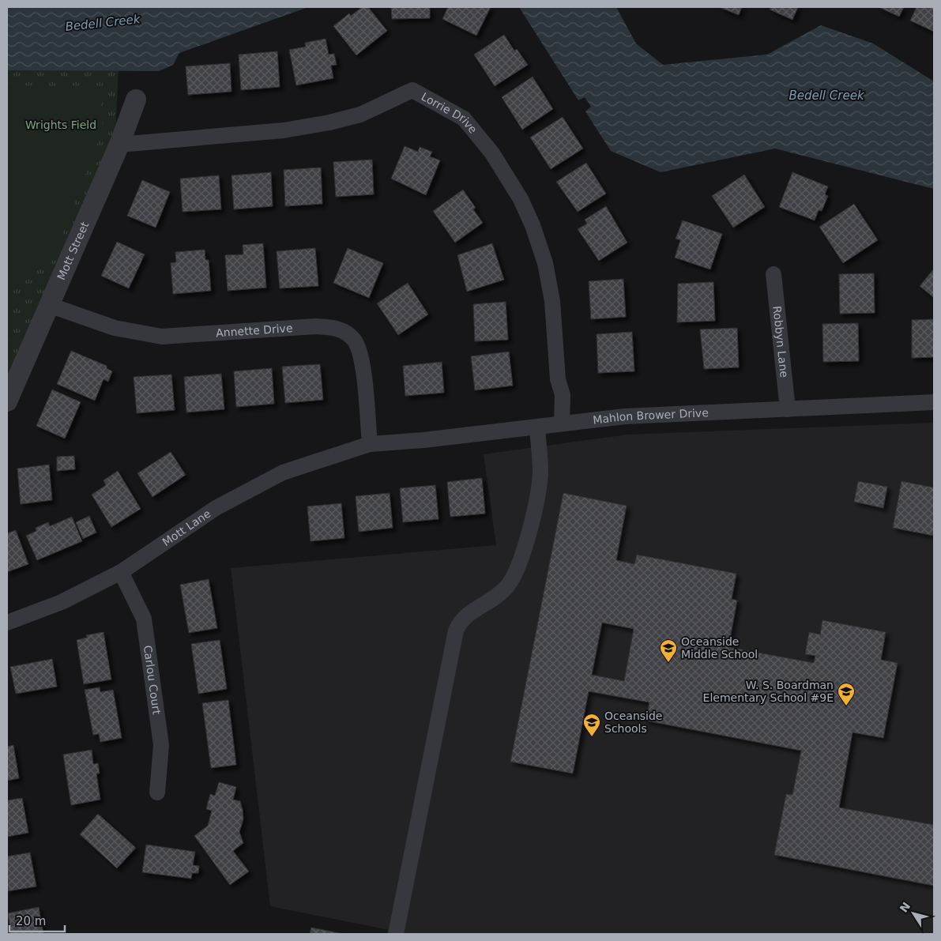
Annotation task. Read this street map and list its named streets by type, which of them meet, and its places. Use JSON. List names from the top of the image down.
{
  "streets": {
    "street": [
      "Lorrie Drive",
      "Mott Street",
      "Annette Drive",
      "Robbyn Lane",
      "Mahlon Brower Drive",
      "Mott Lane",
      "Carlou Court"
    ]
  },
  "crossings": [
    ["Lorrie Drive", "Mott Street"],
    ["Lorrie Drive", "Mahlon Brower Drive"],
    ["Mott Street", "Annette Drive"],
    ["Annette Drive", "Mahlon Brower Drive"],
    ["Annette Drive", "Mott Lane"],
    ["Robbyn Lane", "Mahlon Brower Drive"],
    ["Mahlon Brower Drive", "Mott Lane"],
    ["Mott Lane", "Carlou Court"]
  ],
  "water": ["Bedell Creek"],
  "parks": ["Wrights Field"],
  "places": {
    "school or university": ["Oceanside Middle School", "W. S. Boardman Elementary School #9E", "Oceanside Schools"]
  },
  "scale_bar": "20 m",
  "north": "top left"
}
